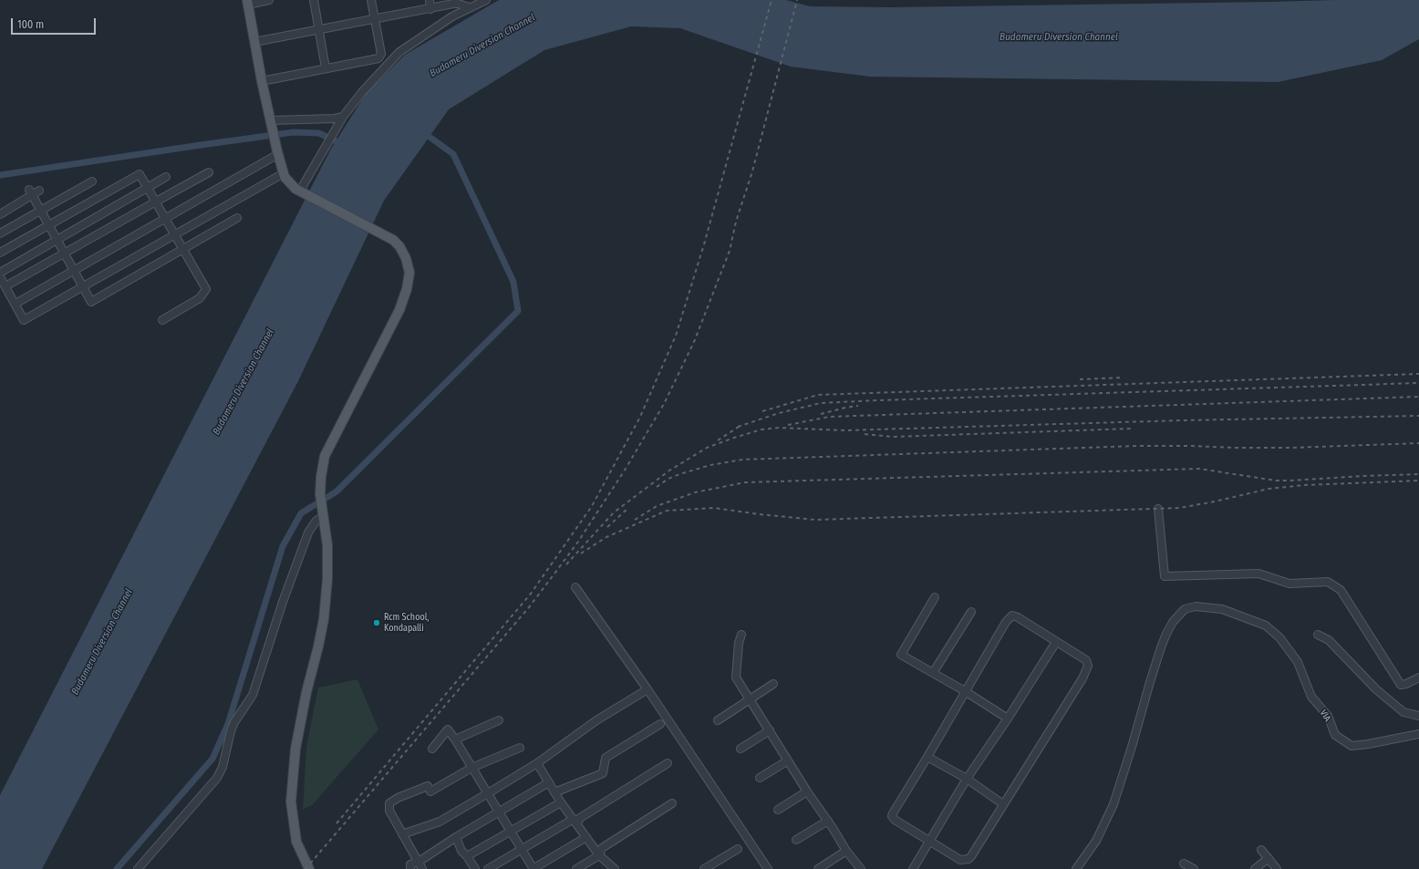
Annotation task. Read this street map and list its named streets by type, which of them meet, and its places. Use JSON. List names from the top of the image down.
{
  "streets": {
    "street": ["VIA"]
  },
  "water": ["Budameru Diversion Channel"],
  "places": ["Rcm School, Kondapalli"],
  "scale_bar": "100 m"
}
